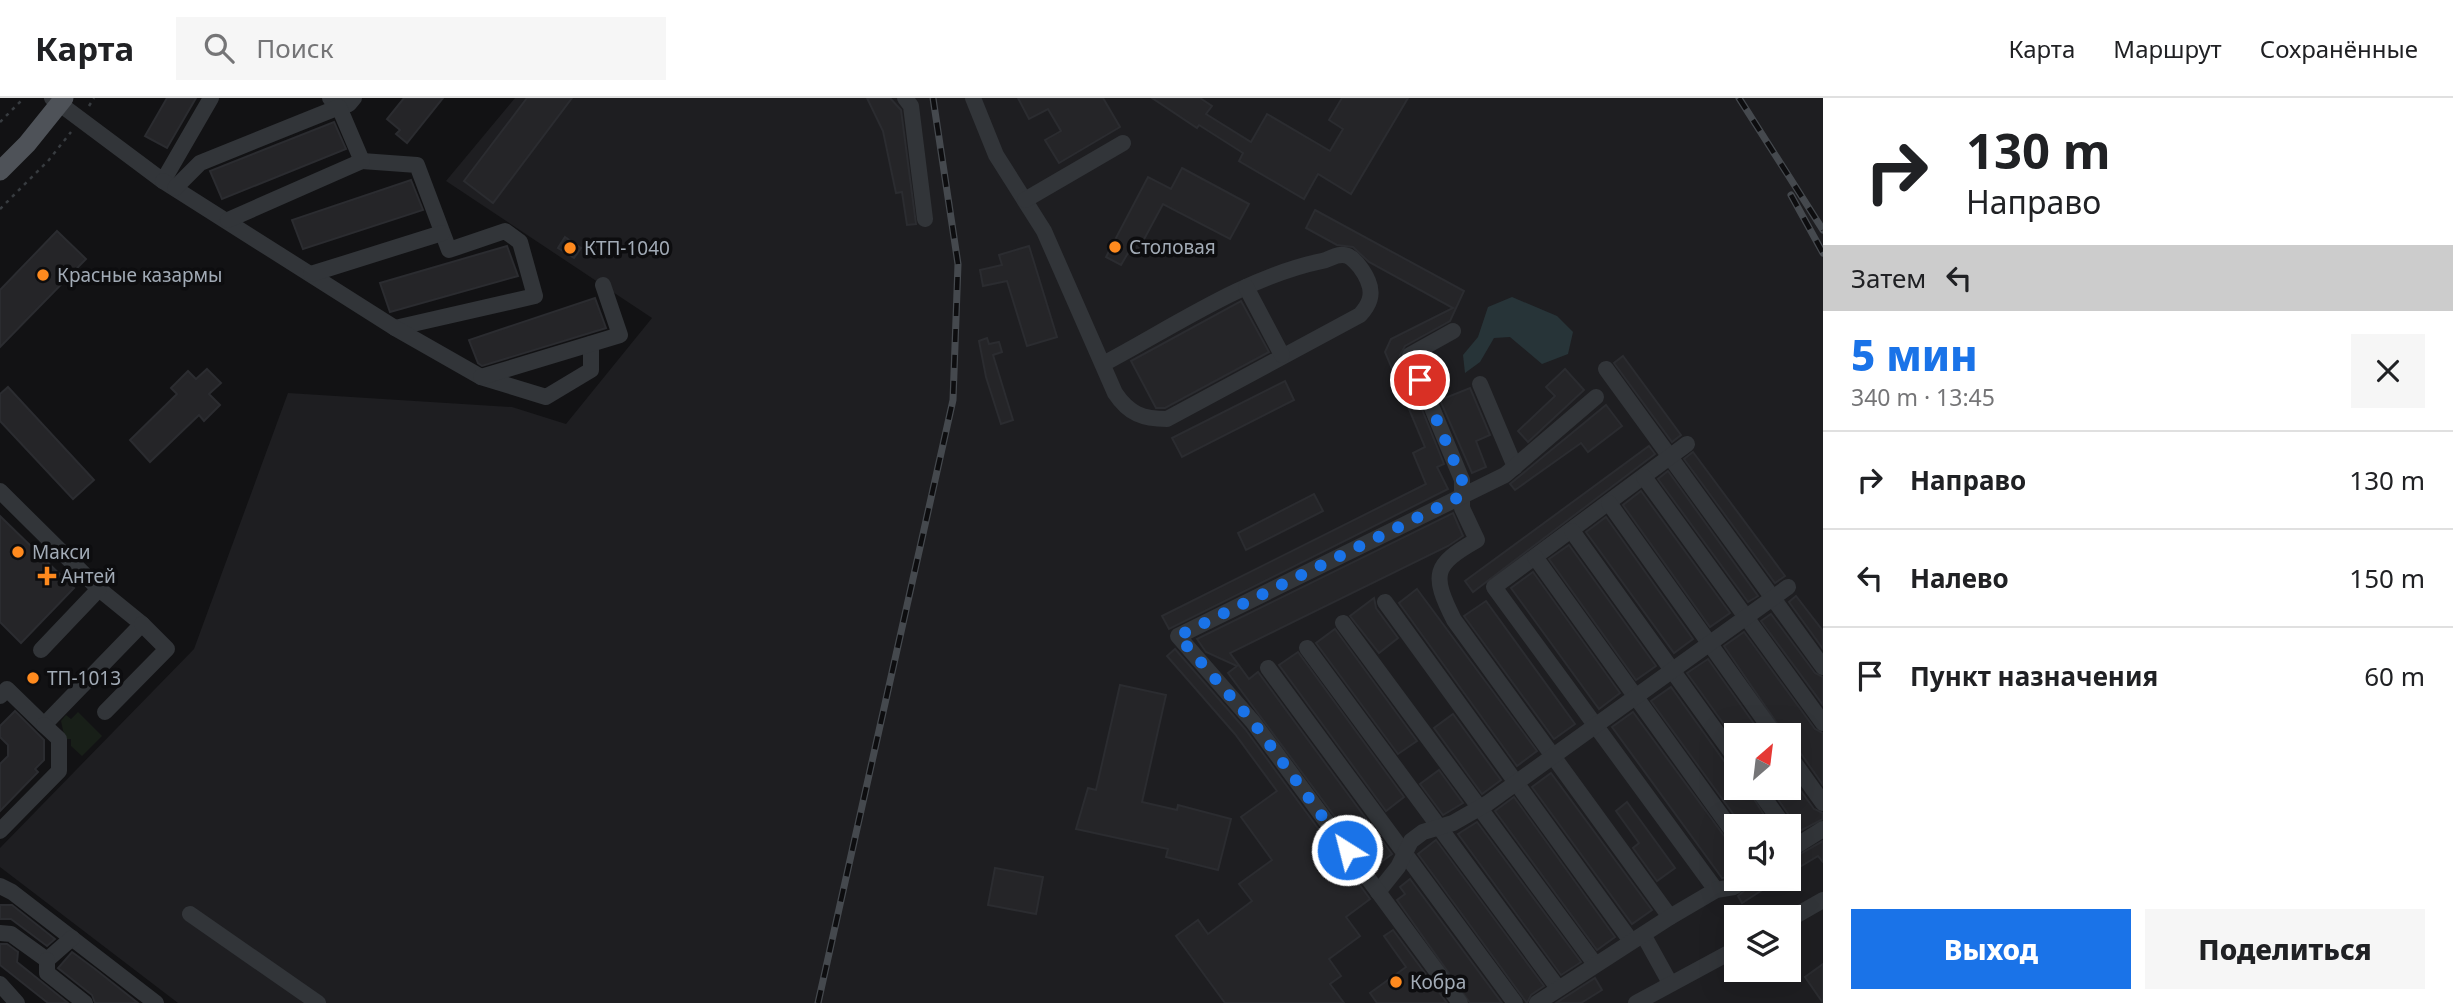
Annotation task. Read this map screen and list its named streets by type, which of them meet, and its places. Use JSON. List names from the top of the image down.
{
  "places": {
    "other": [
      "Столовая",
      "КТП-1040",
      "Красные казармы",
      "Макси",
      "ТП-1013",
      "Кобра"
    ],
    "health": ["Антей"]
  },
  "north": "top right",
  "page": {
    "header": "Карта",
    "search": "Поиск",
    "nav": ["Карта", "Маршрут", "Сохранённые"],
    "turn": ["130 m", "Направо"],
    "then": "Затем",
    "heading": ["5 мин", "340 m · 13:45"],
    "list": [
      {
        "name": "Направо",
        "value": "130 m"
      },
      {
        "name": "Налево",
        "value": "150 m"
      },
      {
        "name": "Пункт назначения",
        "value": "60 m"
      }
    ],
    "buttons": ["Выход", "Поделиться"]
  }
}
